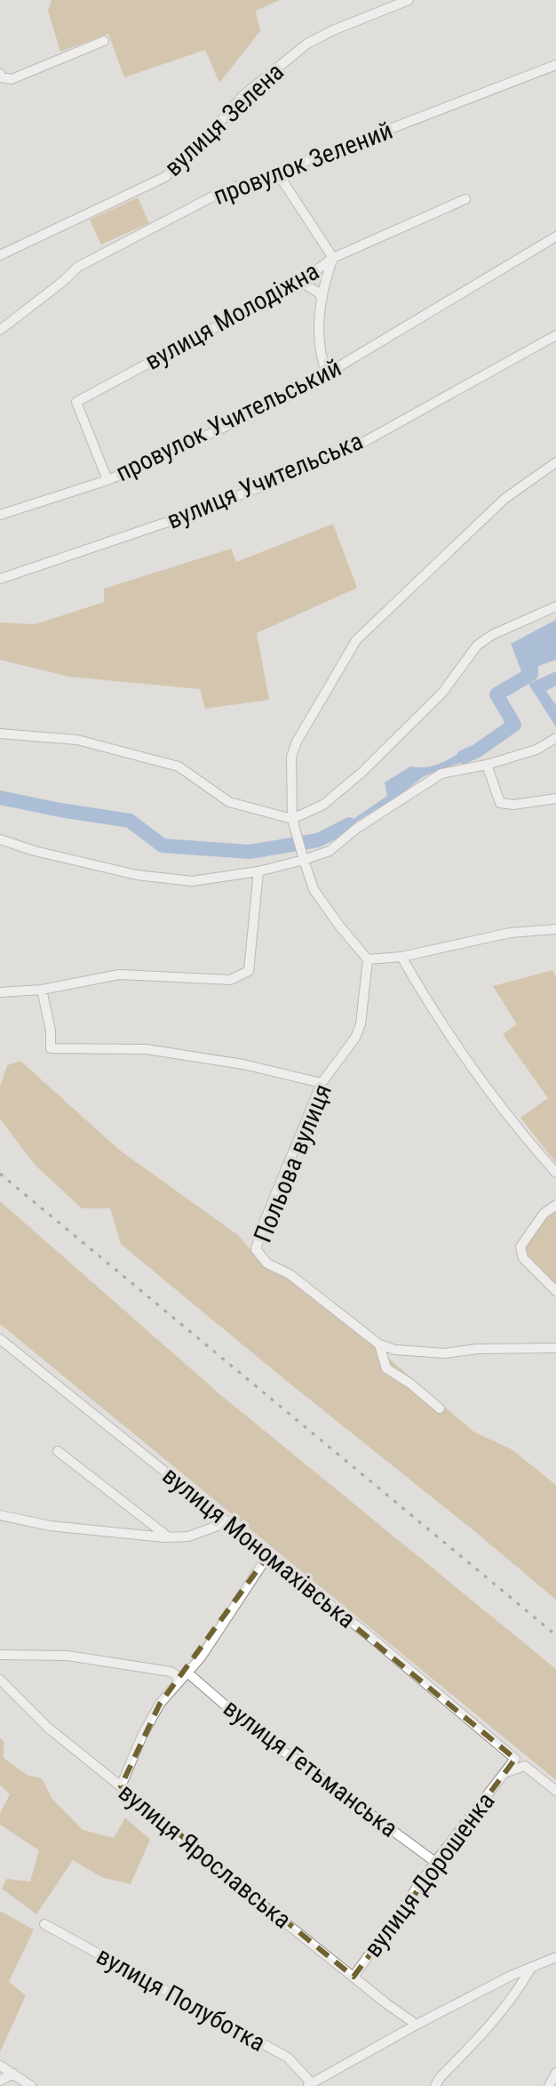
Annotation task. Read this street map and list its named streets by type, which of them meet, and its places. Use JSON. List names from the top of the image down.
{
  "streets": {
    "street": [
      "вулиця Зелена",
      "провулок Зелений",
      "вулиця Молодіжна",
      "провулок Учительський",
      "вулиця Учительська",
      "Польова вулиця",
      "вулиця Мономахівська",
      "вулиця Гетьманська",
      "вулиця Ярославська",
      "вулиця Дорошенка",
      "вулиця Полуботка"
    ]
  },
  "crossings": [
    ["вулиця Молодіжна", "провулок Учительський"],
    ["вулиця Мономахівська", "вулиця Дорошенка"],
    ["вулиця Гетьманська", "вулиця Дорошенка"],
    ["вулиця Ярославська", "вулиця Дорошенка"]
  ]
}
